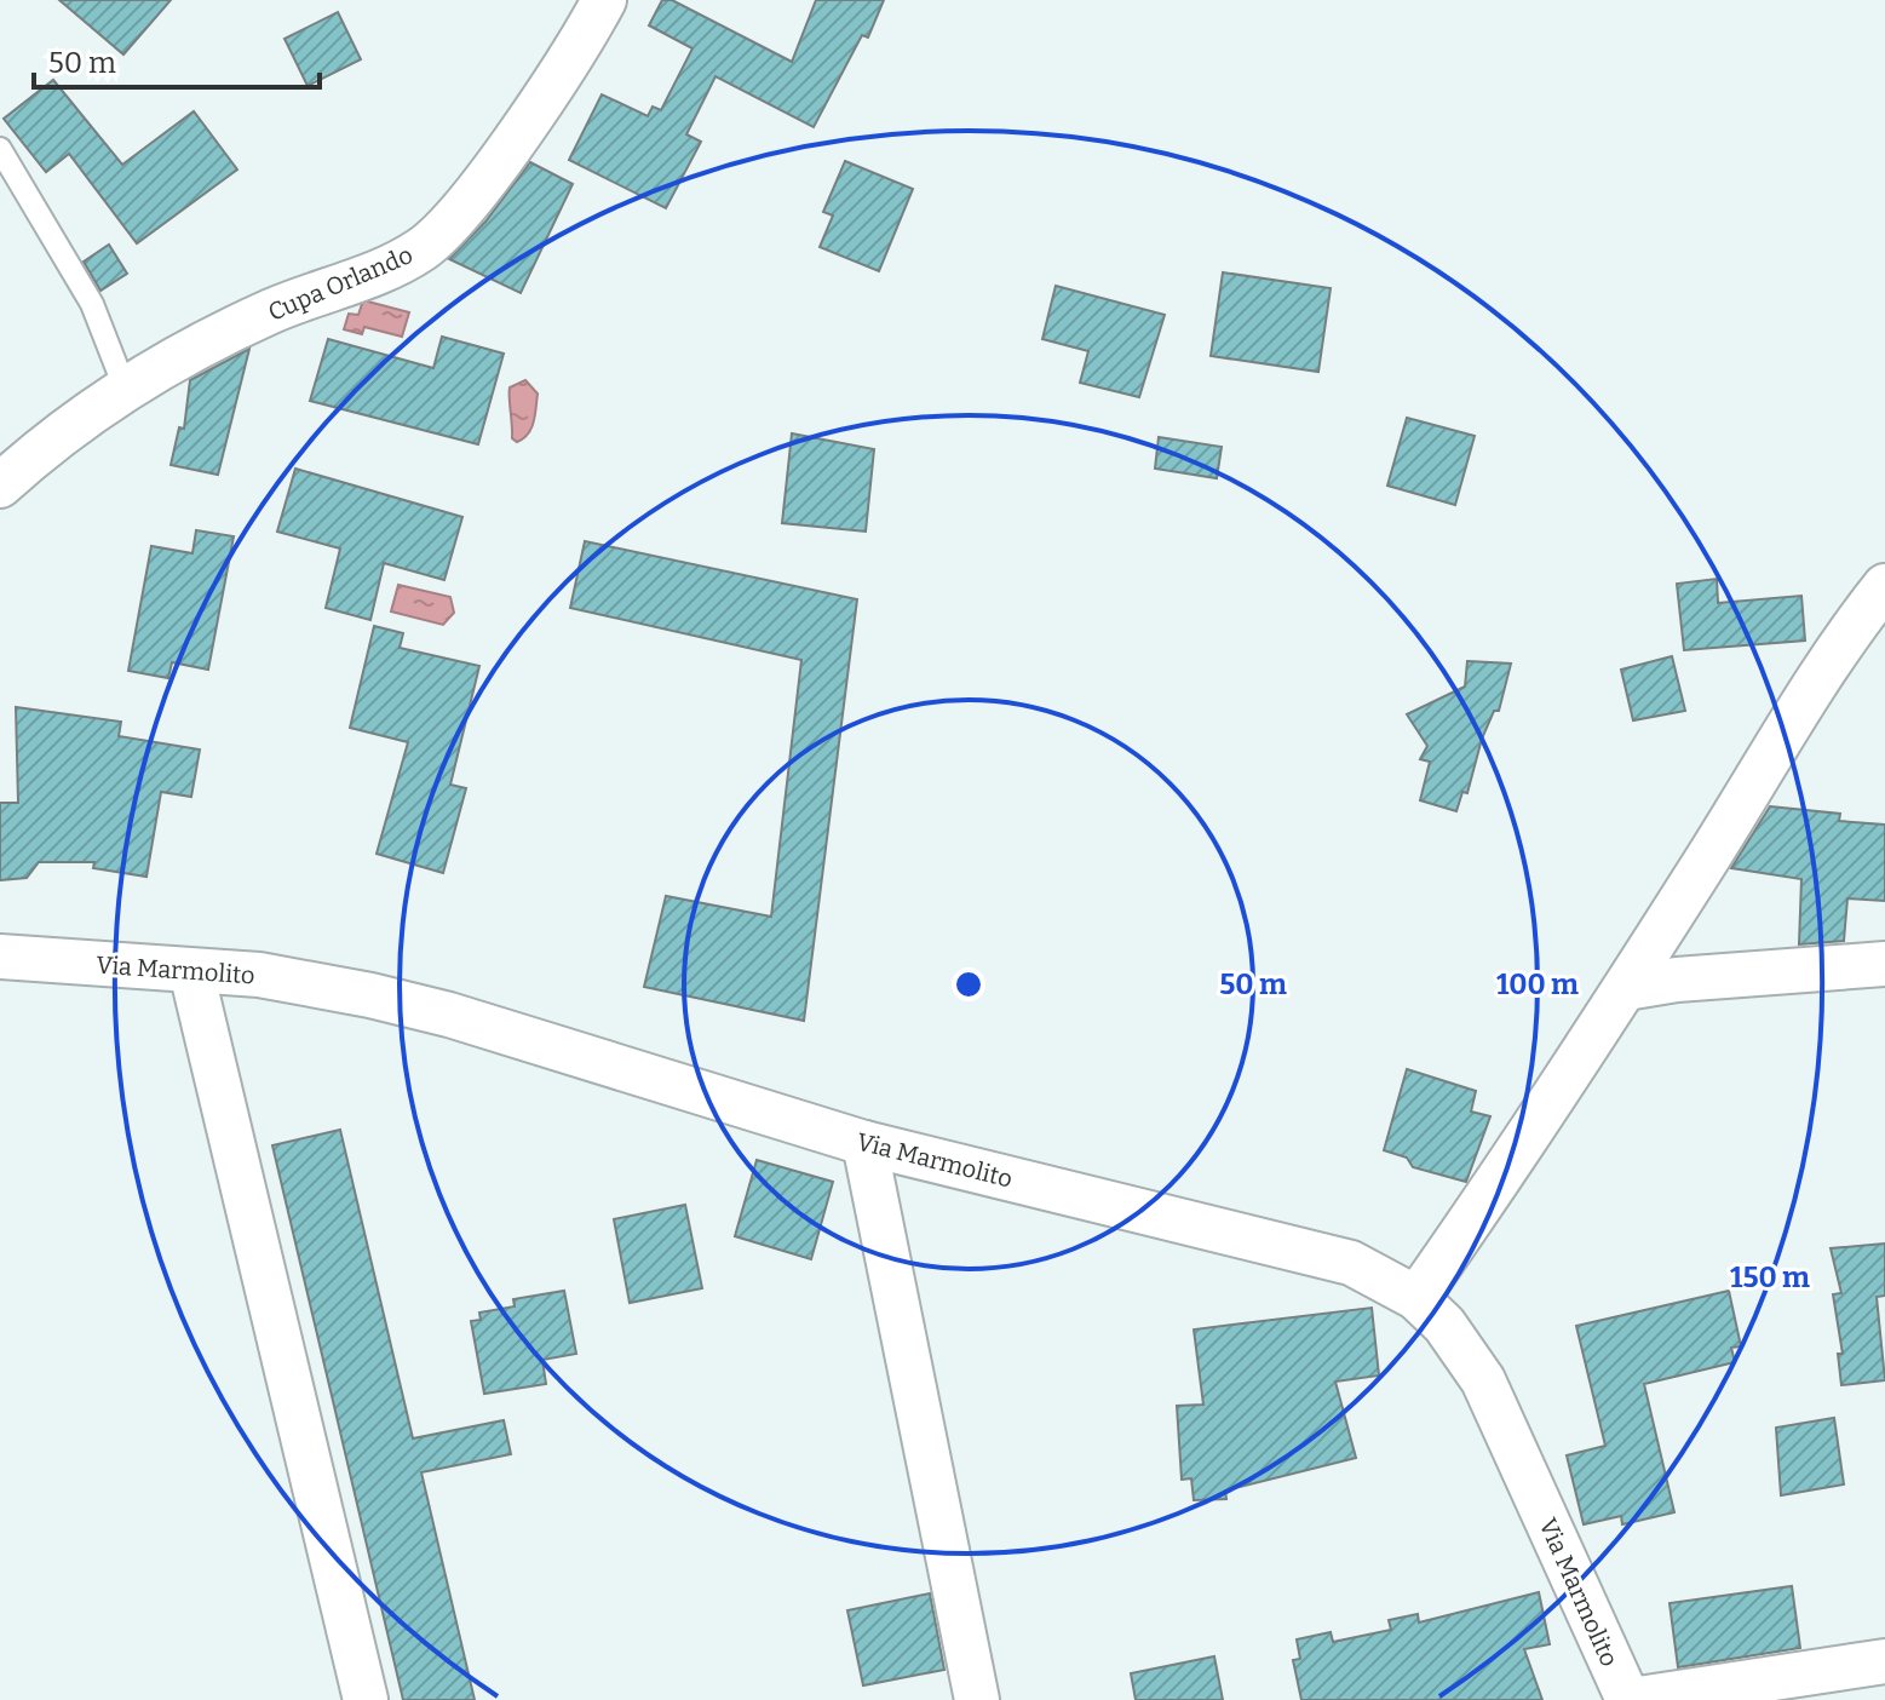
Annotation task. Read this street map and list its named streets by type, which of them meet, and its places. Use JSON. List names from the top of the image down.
{
  "streets": {
    "street": ["Cupa Orlando", "Via Marmolito"]
  },
  "scale_bar": "50 m",
  "rings": ["50 m", "100 m", "150 m"]
}
